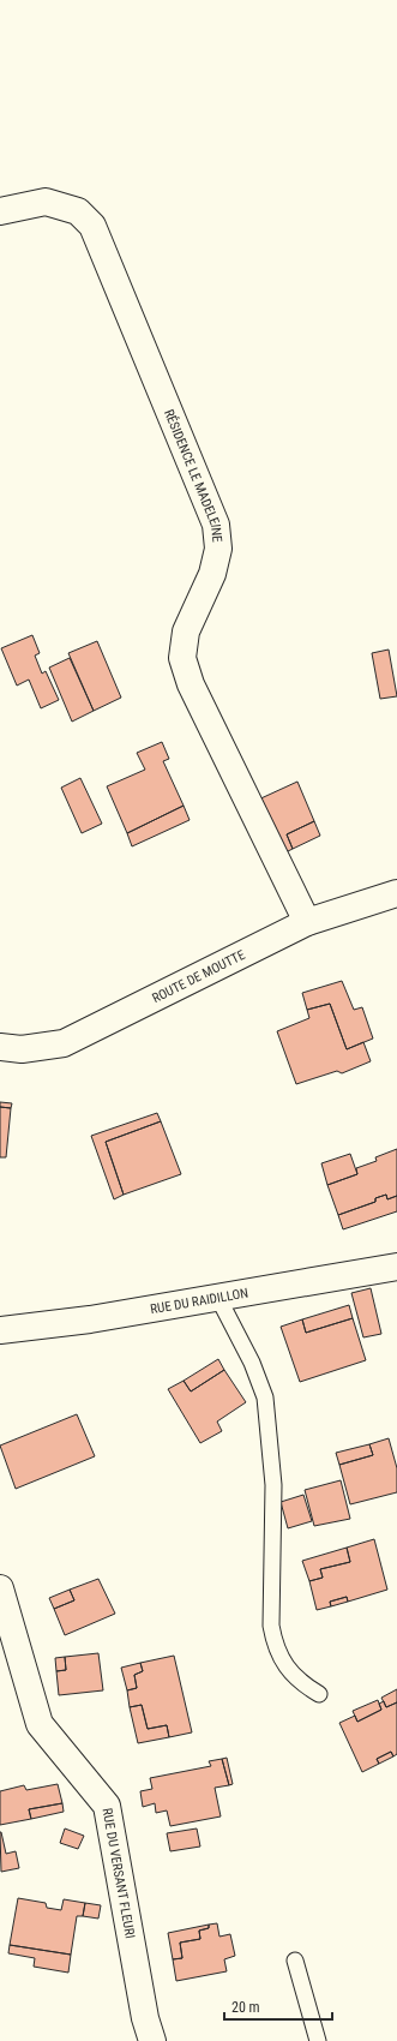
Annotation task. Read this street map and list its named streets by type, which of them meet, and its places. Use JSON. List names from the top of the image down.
{
  "streets": {
    "street": [
      "RÉSIDENCE LE MADELEINE",
      "ROUTE DE MOUTTE",
      "RUE DU RAIDILLON",
      "RUE DU VERSANT FLEURI"
    ]
  },
  "crossings": [
    ["RÉSIDENCE LE MADELEINE", "ROUTE DE MOUTTE"]
  ],
  "scale_bar": "20 m"
}
